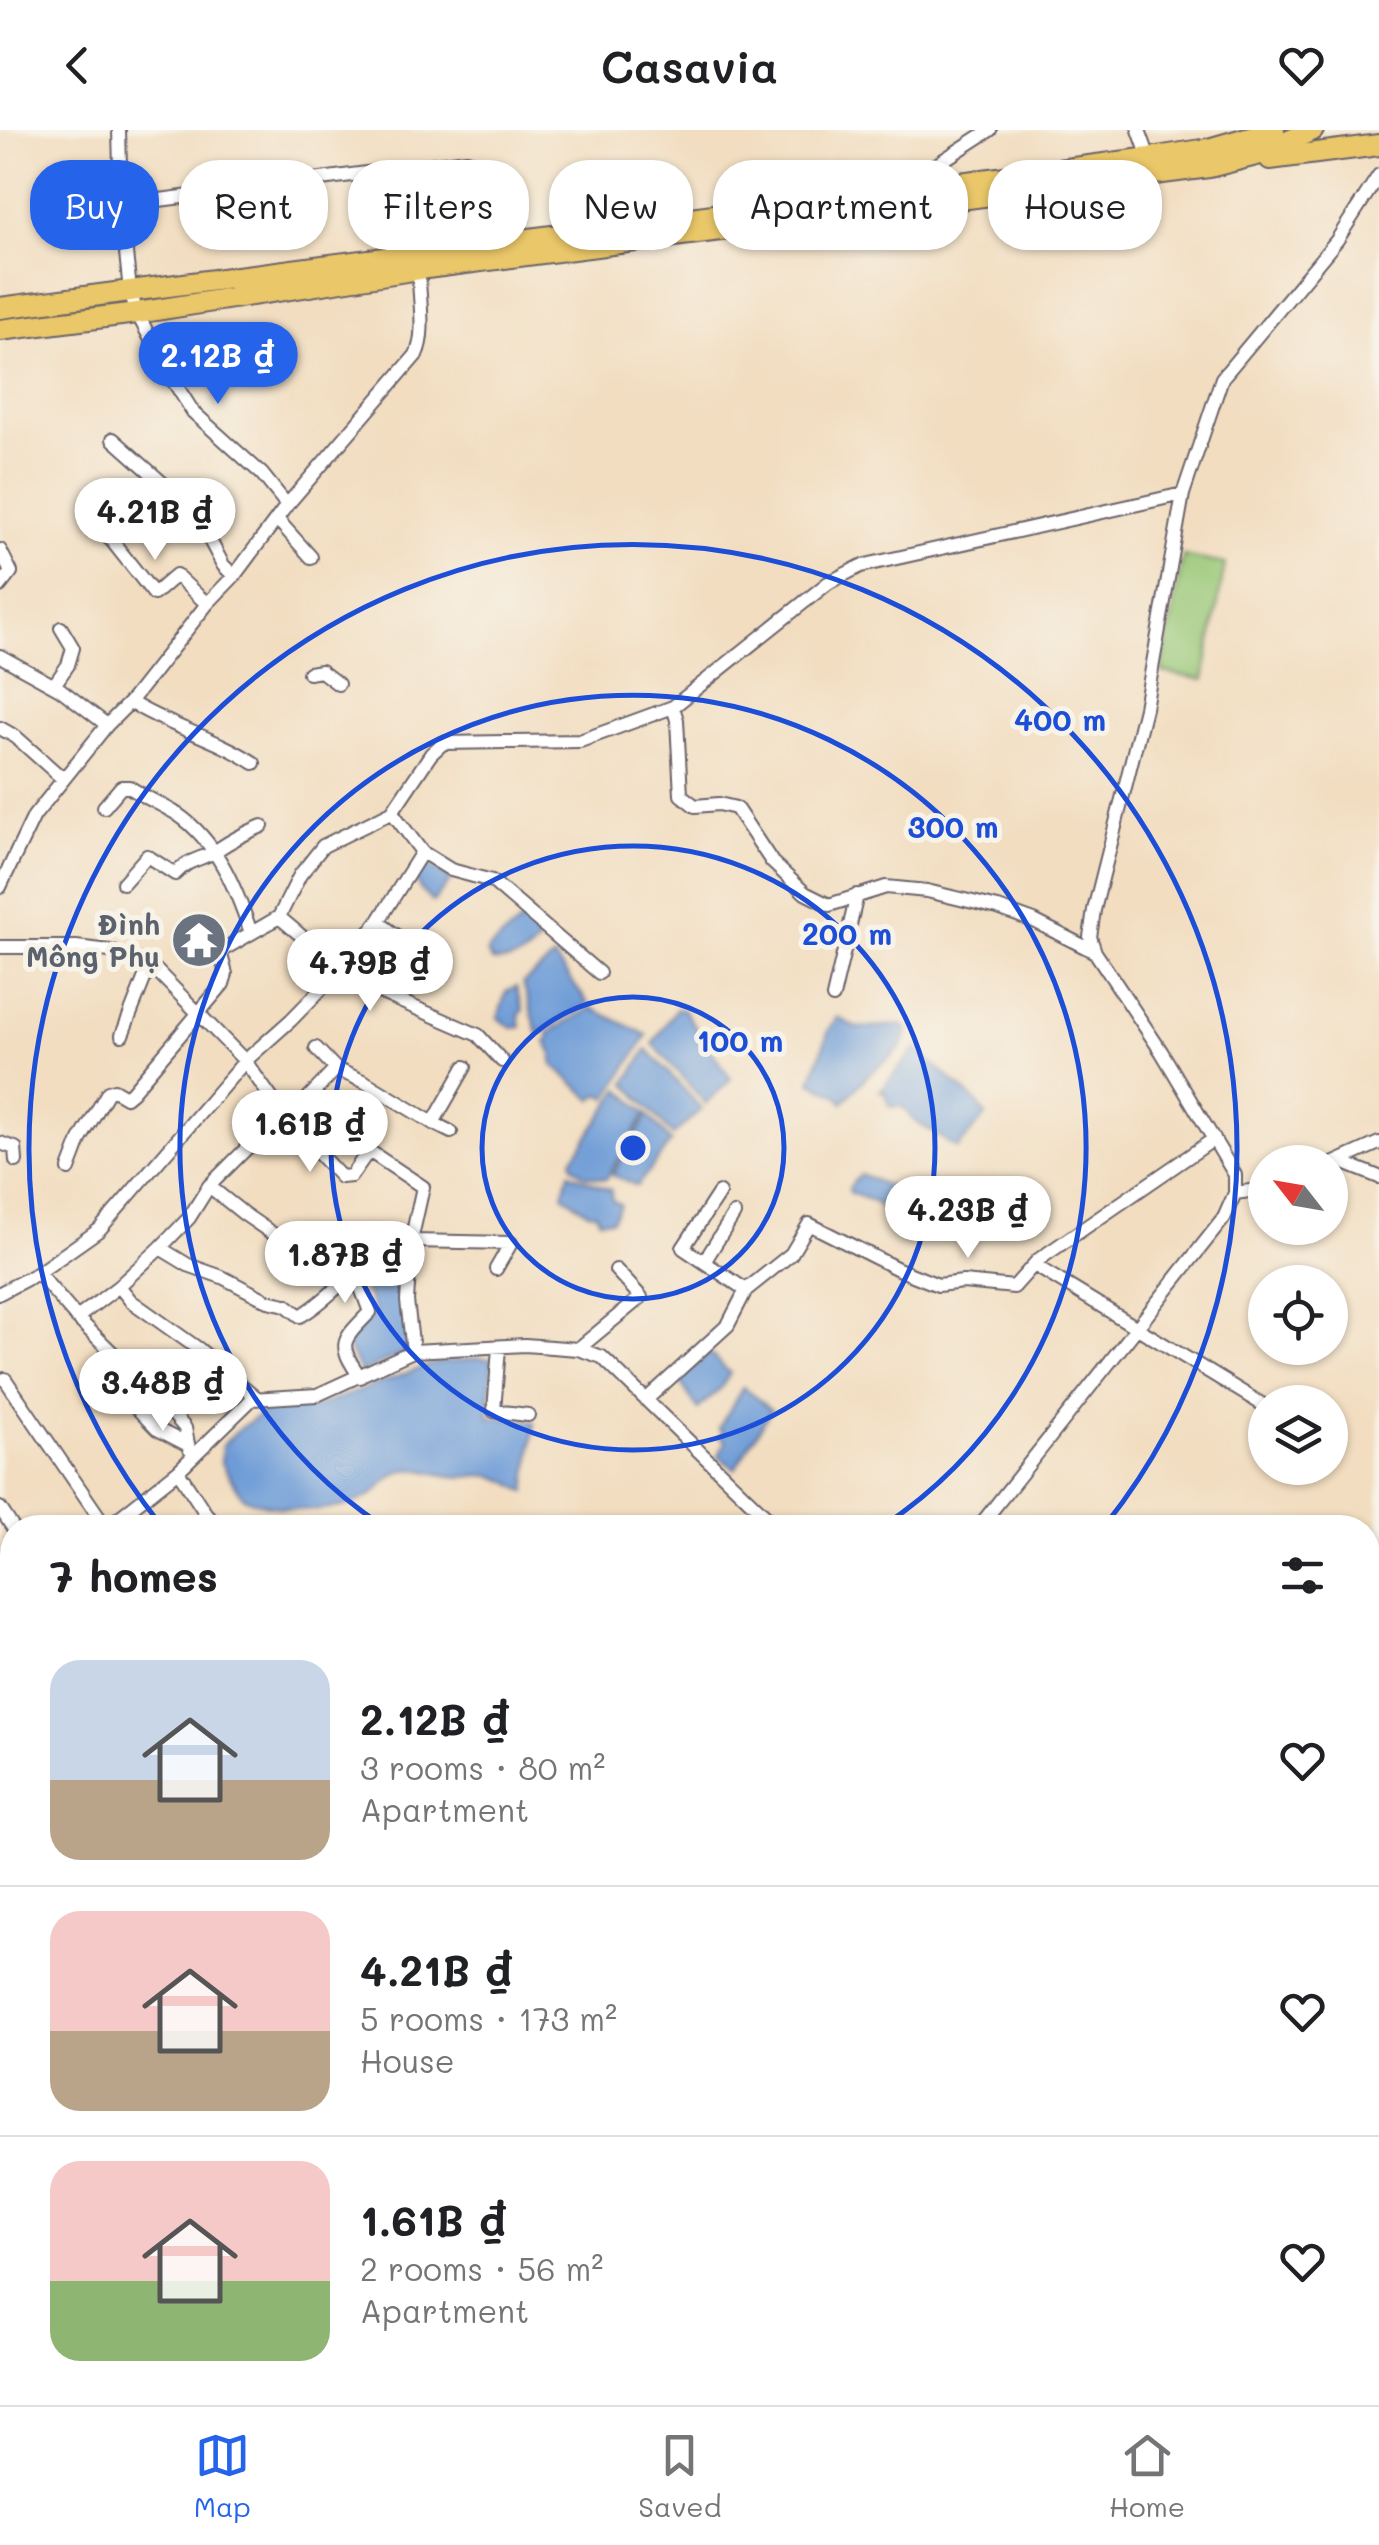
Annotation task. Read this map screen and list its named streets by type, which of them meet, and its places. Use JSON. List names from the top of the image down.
{
  "places": {
    "temple": ["Đình Mông Phụ"]
  },
  "north": "top left",
  "page": {
    "header": "Casavia",
    "chip": [
      "Buy",
      "Rent",
      "Filters",
      "New",
      "Apartment",
      "House"
    ],
    "price": [
      "2.12B ₫",
      "4.21B ₫",
      "4.79B ₫",
      "1.61B ₫",
      "4.23B ₫",
      "1.87B ₫",
      "3.48B ₫"
    ],
    "heading": "7 homes",
    "list": [
      {
        "name": "2.12B ₫",
        "note": "3 rooms · 80 m² · Apartment"
      },
      {
        "name": "4.21B ₫",
        "note": "5 rooms · 173 m² · House"
      },
      {
        "name": "1.61B ₫",
        "note": "2 rooms · 56 m² · Apartment"
      }
    ],
    "tabs": ["Map", "Saved", "Home"]
  },
  "rings": [
    "400 m",
    "300 m",
    "200 m",
    "100 m"
  ]
}
